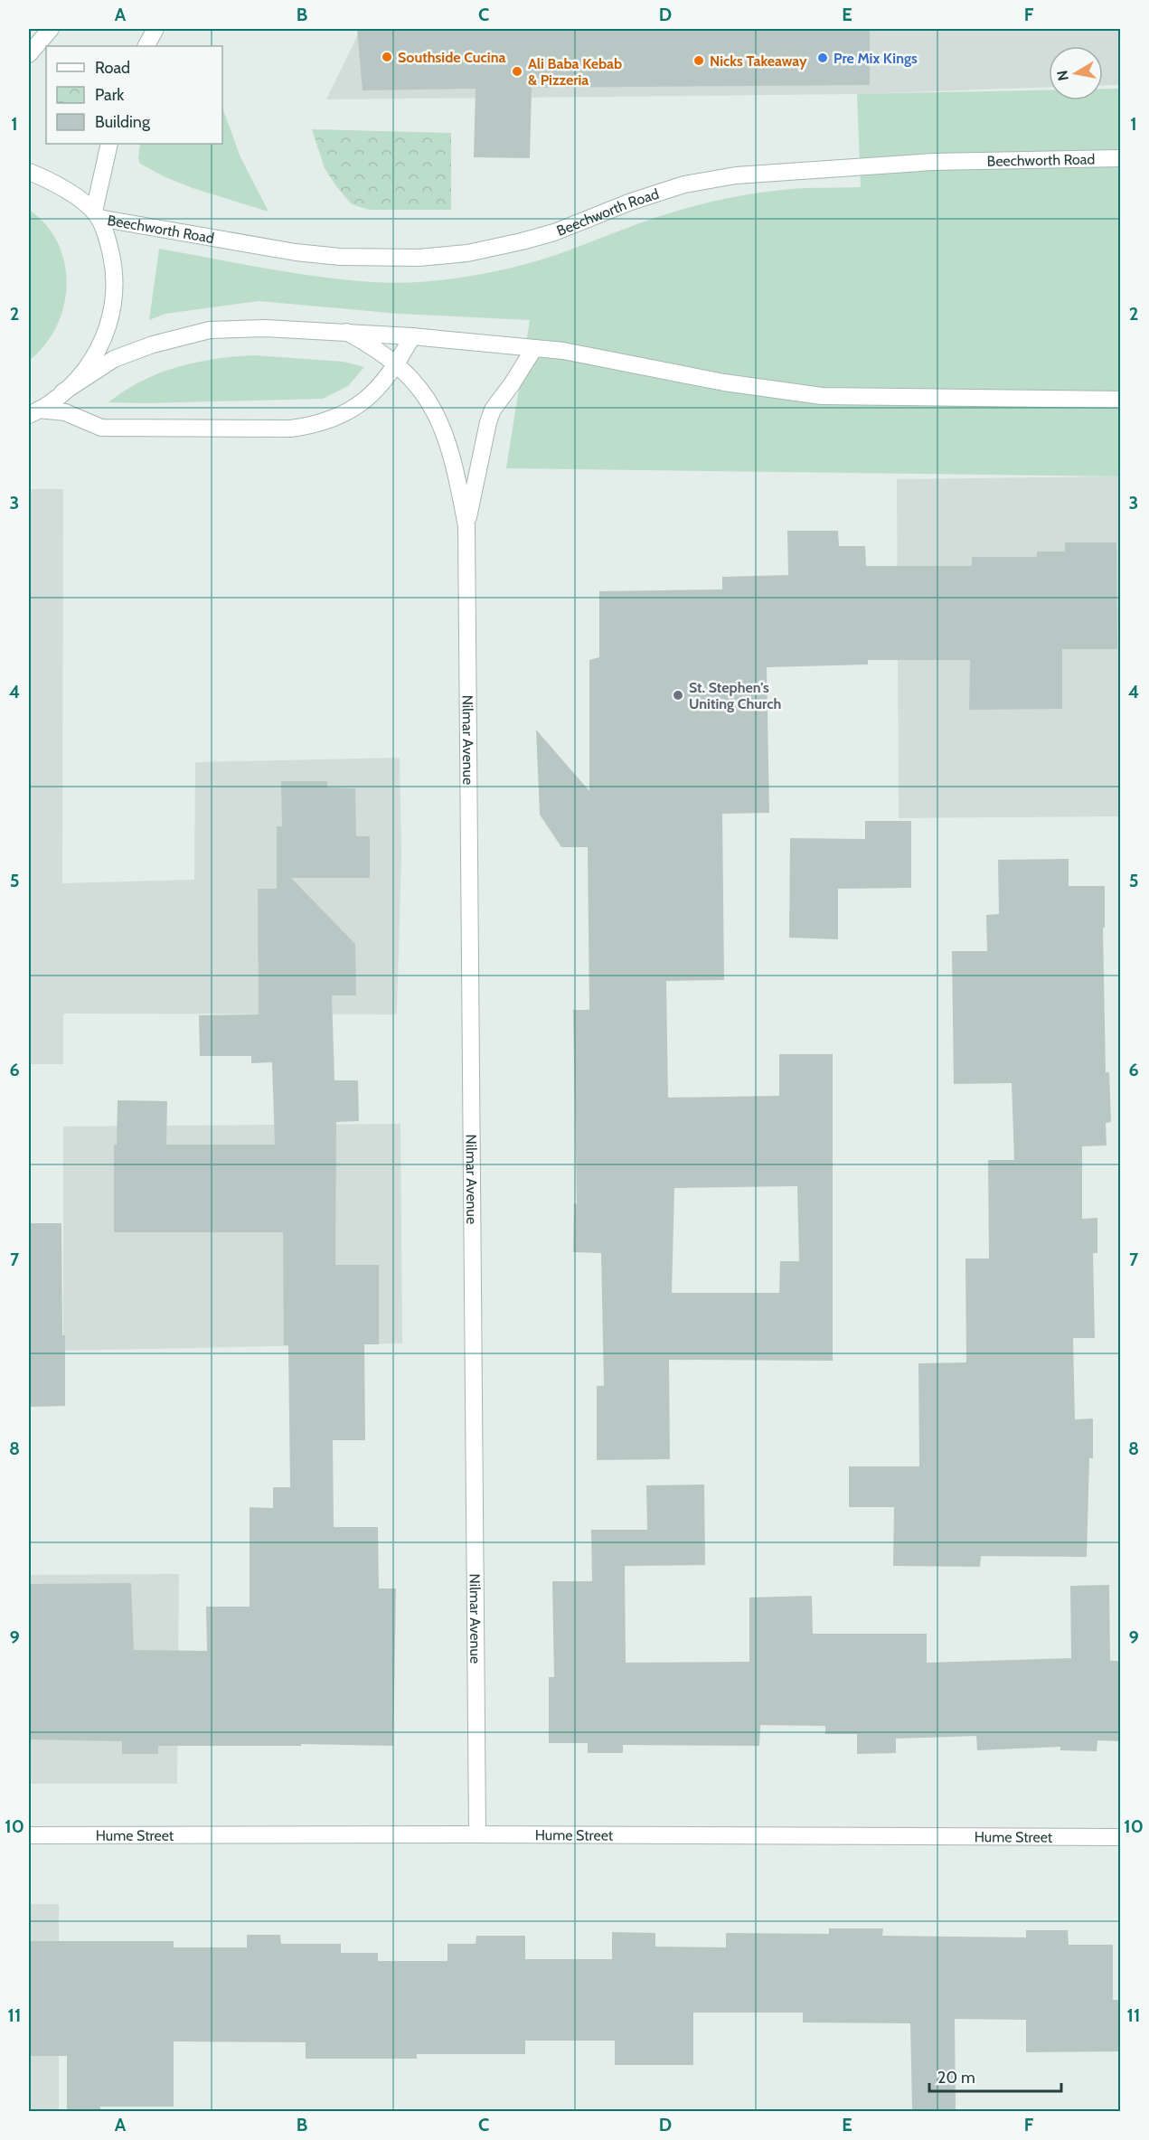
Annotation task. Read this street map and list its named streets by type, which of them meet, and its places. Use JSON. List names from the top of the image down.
{
  "streets": {
    "street": ["Beechworth Road", "Nilmar Avenue", "Hume Street"]
  },
  "crossings": [
    ["Nilmar Avenue", "Hume Street"]
  ],
  "places": [
    "Southside Cucina",
    "Pre Mix Kings",
    "Nicks Takeaway",
    "Ali Baba Kebab & Pizzeria",
    "St. Stephen's Uniting Church"
  ],
  "legend": ["Road", "Park", "Building"],
  "scale_bar": "20 m",
  "north": "left",
  "grid": {
    "columns": [
      "A",
      "B",
      "C",
      "D",
      "E",
      "F"
    ],
    "rows": [
      "1",
      "2",
      "3",
      "4",
      "5",
      "6",
      "7",
      "8",
      "9",
      "10",
      "11"
    ]
  }
}
